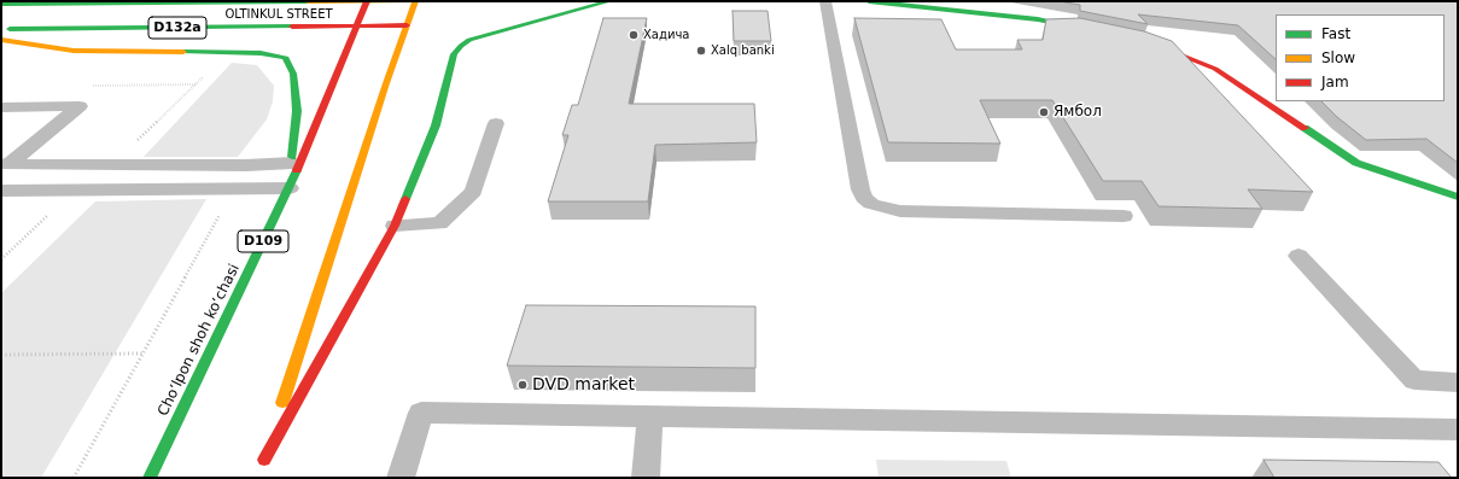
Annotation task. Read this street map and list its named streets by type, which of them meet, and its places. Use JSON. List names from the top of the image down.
{
  "streets": {
    "main road": [
      "OLTINKUL STREET",
      "D132a",
      "D109",
      "Choʻlpon shoh koʻchasi"
    ]
  },
  "crossings": [
    ["OLTINKUL STREET", "Choʻlpon shoh koʻchasi"]
  ],
  "places": [
    "Хадича",
    "Xalq banki",
    "Ямбол",
    "DVD market"
  ],
  "legend": ["Fast", "Slow", "Jam"]
}
